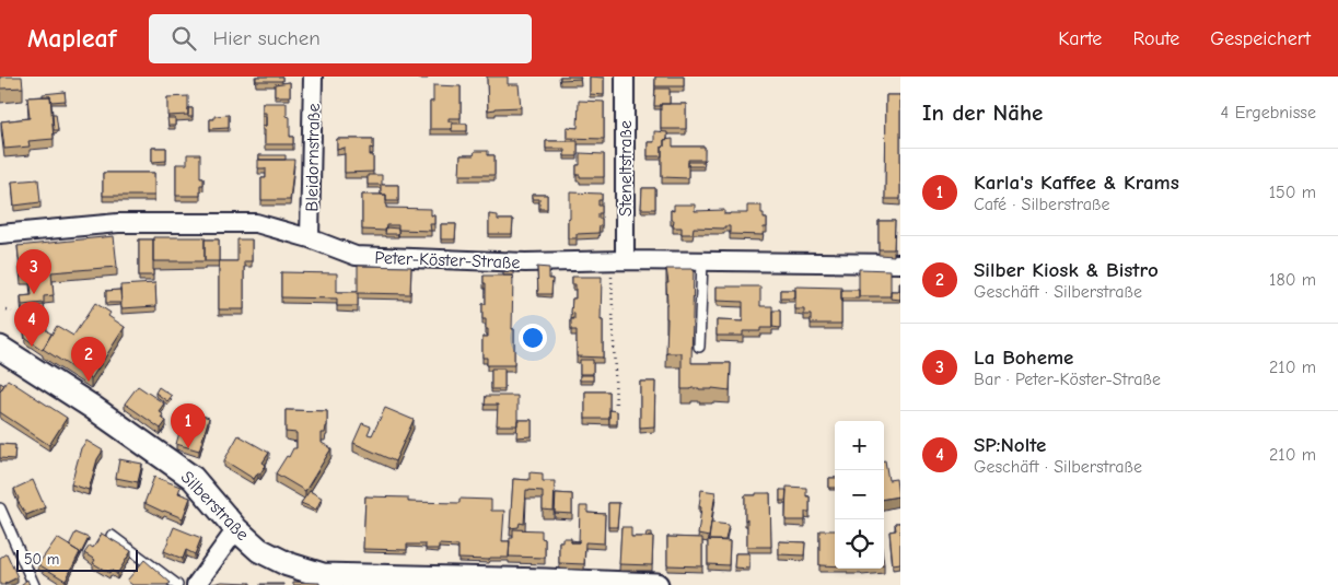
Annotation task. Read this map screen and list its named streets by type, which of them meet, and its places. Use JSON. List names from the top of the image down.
{
  "streets": {
    "street": [
      "Bleidornstraße",
      "Steneltstraße",
      "Peter-Köster-Straße",
      "Silberstraße"
    ]
  },
  "crossings": [
    ["Bleidornstraße", "Peter-Köster-Straße"],
    ["Steneltstraße", "Peter-Köster-Straße"]
  ],
  "scale_bar": "50 m",
  "page": {
    "header": "Mapleaf",
    "search": "Hier suchen",
    "nav": ["Karte", "Route", "Gespeichert"],
    "heading": ["In der Nähe", "4 Ergebnisse"],
    "list": [
      {
        "mark": "1",
        "name": "Karla's Kaffee & Krams",
        "note": "Café · Silberstraße",
        "value": "150 m"
      },
      {
        "mark": "2",
        "name": "Silber Kiosk & Bistro",
        "note": "Geschäft · Silberstraße",
        "value": "180 m"
      },
      {
        "mark": "3",
        "name": "La Boheme",
        "note": "Bar · Peter-Köster-Straße",
        "value": "210 m"
      },
      {
        "mark": "4",
        "name": "SP:Nolte",
        "note": "Geschäft · Silberstraße",
        "value": "210 m"
      }
    ],
    "pins": [
      "3",
      "4",
      "2",
      "1"
    ],
    "map_buttons": ["+", "−"],
    "scale": "50 m"
  }
}
